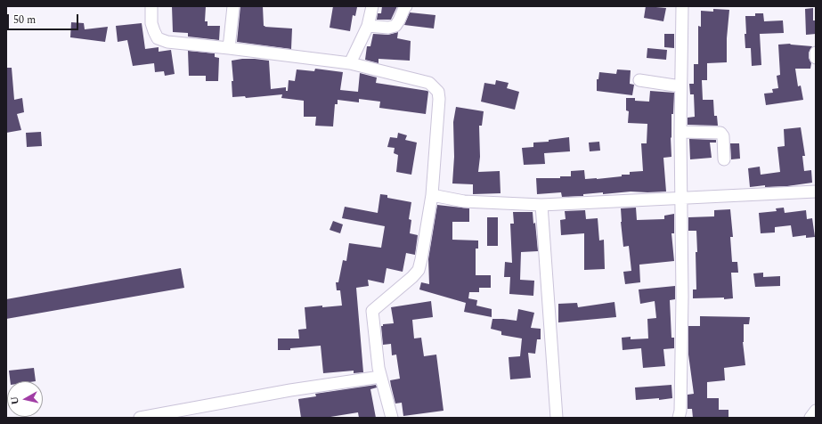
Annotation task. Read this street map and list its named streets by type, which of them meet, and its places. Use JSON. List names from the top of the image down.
{
  "scale_bar": "50 m",
  "north": "left"
}
